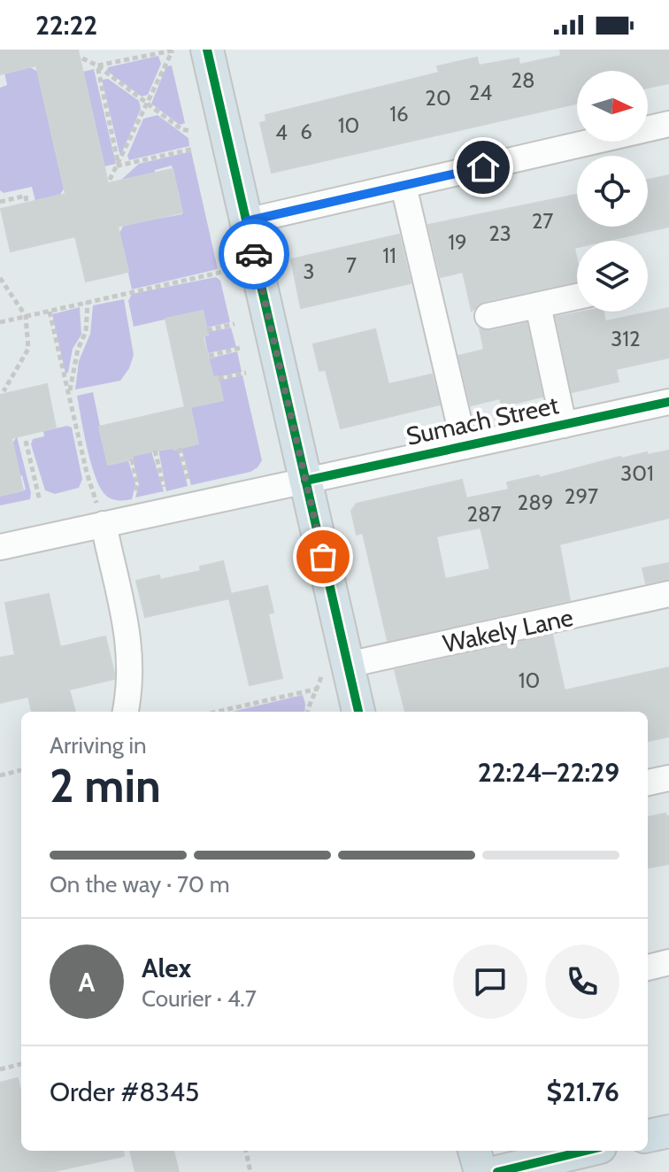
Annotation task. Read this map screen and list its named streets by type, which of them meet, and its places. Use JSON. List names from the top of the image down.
{
  "streets": {
    "street": ["Sumach Street", "Wakely Lane"]
  },
  "house_numbers": [
    "28",
    "24",
    "20",
    "16",
    "10",
    "6",
    "4",
    "27",
    "23",
    "19",
    "11",
    "7",
    "3",
    "312",
    "301",
    "297",
    "289",
    "287",
    "10"
  ],
  "north": "right",
  "page": {
    "status": "22:22",
    "heading": ["2 min", "Arriving in", "22:24–22:29"],
    "panel": [
      "Alex",
      "Courier · 4.7",
      "Order #8345",
      "$21.76"
    ],
    "bar": "On the way · 70 m",
    "round": "A"
  }
}
